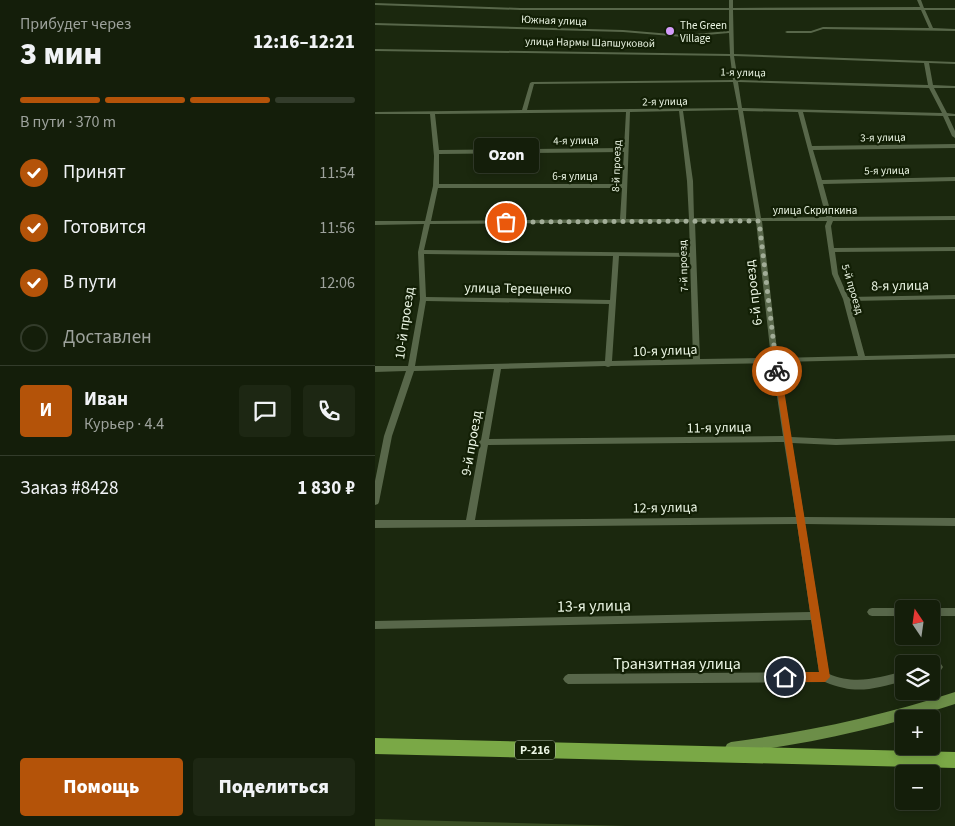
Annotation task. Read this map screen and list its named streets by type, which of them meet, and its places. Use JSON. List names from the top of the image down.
{
  "streets": {
    "highway": ["Р-216"],
    "street": [
      "Южная улица",
      "улица Нармы Шапшуковой",
      "1-я улица",
      "2-я улица",
      "3-я улица",
      "4-я улица",
      "8-й проезд",
      "5-я улица",
      "6-я улица",
      "улица Скрипкина",
      "7-й проезд",
      "8-я улица",
      "улица Терещенко",
      "5-й проезд",
      "6-й проезд",
      "10-й проезд",
      "10-я улица",
      "11-я улица",
      "9-й проезд",
      "12-я улица",
      "13-я улица",
      "Транзитная улица"
    ]
  },
  "crossings": [
    ["Южная улица", "6-й проезд"],
    ["улица Нармы Шапшуковой", "6-й проезд"],
    ["1-я улица", "2-я улица"],
    ["1-я улица", "6-й проезд"],
    ["2-я улица", "8-й проезд"],
    ["2-я улица", "7-й проезд"],
    ["2-я улица", "5-й проезд"],
    ["2-я улица", "6-й проезд"],
    ["2-я улица", "10-й проезд"],
    ["3-я улица", "5-й проезд"],
    ["4-я улица", "8-й проезд"],
    ["4-я улица", "10-й проезд"],
    ["8-й проезд", "6-я улица"],
    ["8-й проезд", "улица Скрипкина"],
    ["5-я улица", "5-й проезд"],
    ["6-я улица", "10-й проезд"],
    ["улица Скрипкина", "7-й проезд"],
    ["улица Скрипкина", "5-й проезд"],
    ["улица Скрипкина", "6-й проезд"],
    ["улица Скрипкина", "10-й проезд"],
    ["7-й проезд", "10-я улица"],
    ["8-я улица", "5-й проезд"],
    ["улица Терещенко", "10-й проезд"],
    ["5-й проезд", "10-я улица"],
    ["6-й проезд", "10-я улица"],
    ["6-й проезд", "11-я улица"],
    ["6-й проезд", "12-я улица"],
    ["6-й проезд", "13-я улица"],
    ["6-й проезд", "Транзитная улица"],
    ["10-й проезд", "10-я улица"],
    ["10-я улица", "9-й проезд"],
    ["11-я улица", "9-й проезд"],
    ["9-й проезд", "12-я улица"]
  ],
  "places": ["The Green Village", "Ozon"],
  "north": "top",
  "page": {
    "heading": ["3 мин", "Прибудет через", "12:16–12:21"],
    "panel": [
      "Иван",
      "Курьер · 4.4",
      "Заказ #8428",
      "1 830 ₽"
    ],
    "bar": "В пути · 370 m",
    "bubble": "Ozon",
    "list": [
      ["Принят", "11:54"],
      ["Готовится", "11:56"],
      ["В пути", "12:06"],
      "Доставлен"
    ],
    "round": "И",
    "map_buttons": ["+", "−"],
    "buttons": ["Помощь", "Поделиться"]
  }
}
